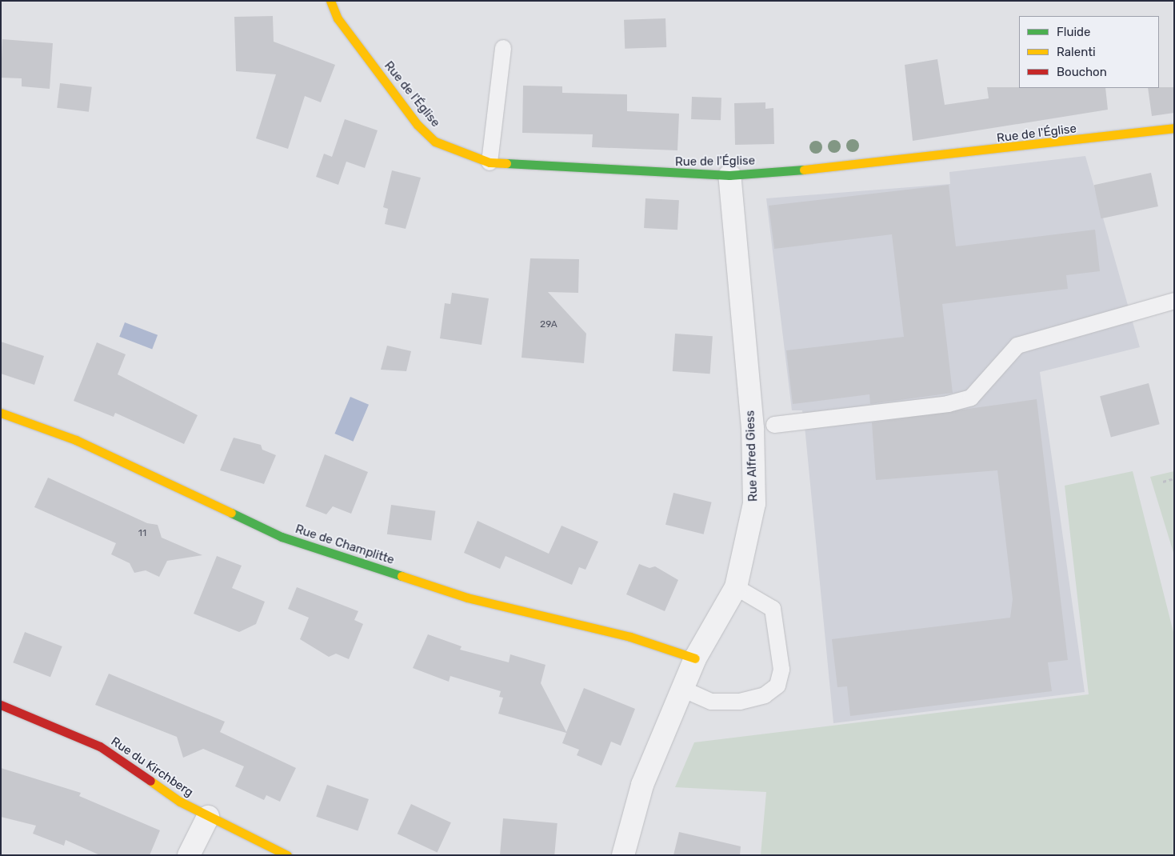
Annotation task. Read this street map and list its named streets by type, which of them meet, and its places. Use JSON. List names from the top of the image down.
{
  "streets": {
    "street": [
      "Rue de l'Église",
      "Rue Alfred Giess",
      "Rue de Champlitte",
      "Rue du Kirchberg"
    ]
  },
  "crossings": [
    ["Rue de l'Église", "Rue Alfred Giess"],
    ["Rue Alfred Giess", "Rue de Champlitte"]
  ],
  "house_numbers": ["29A", "11"],
  "legend": ["Fluide", "Ralenti", "Bouchon"]
}
